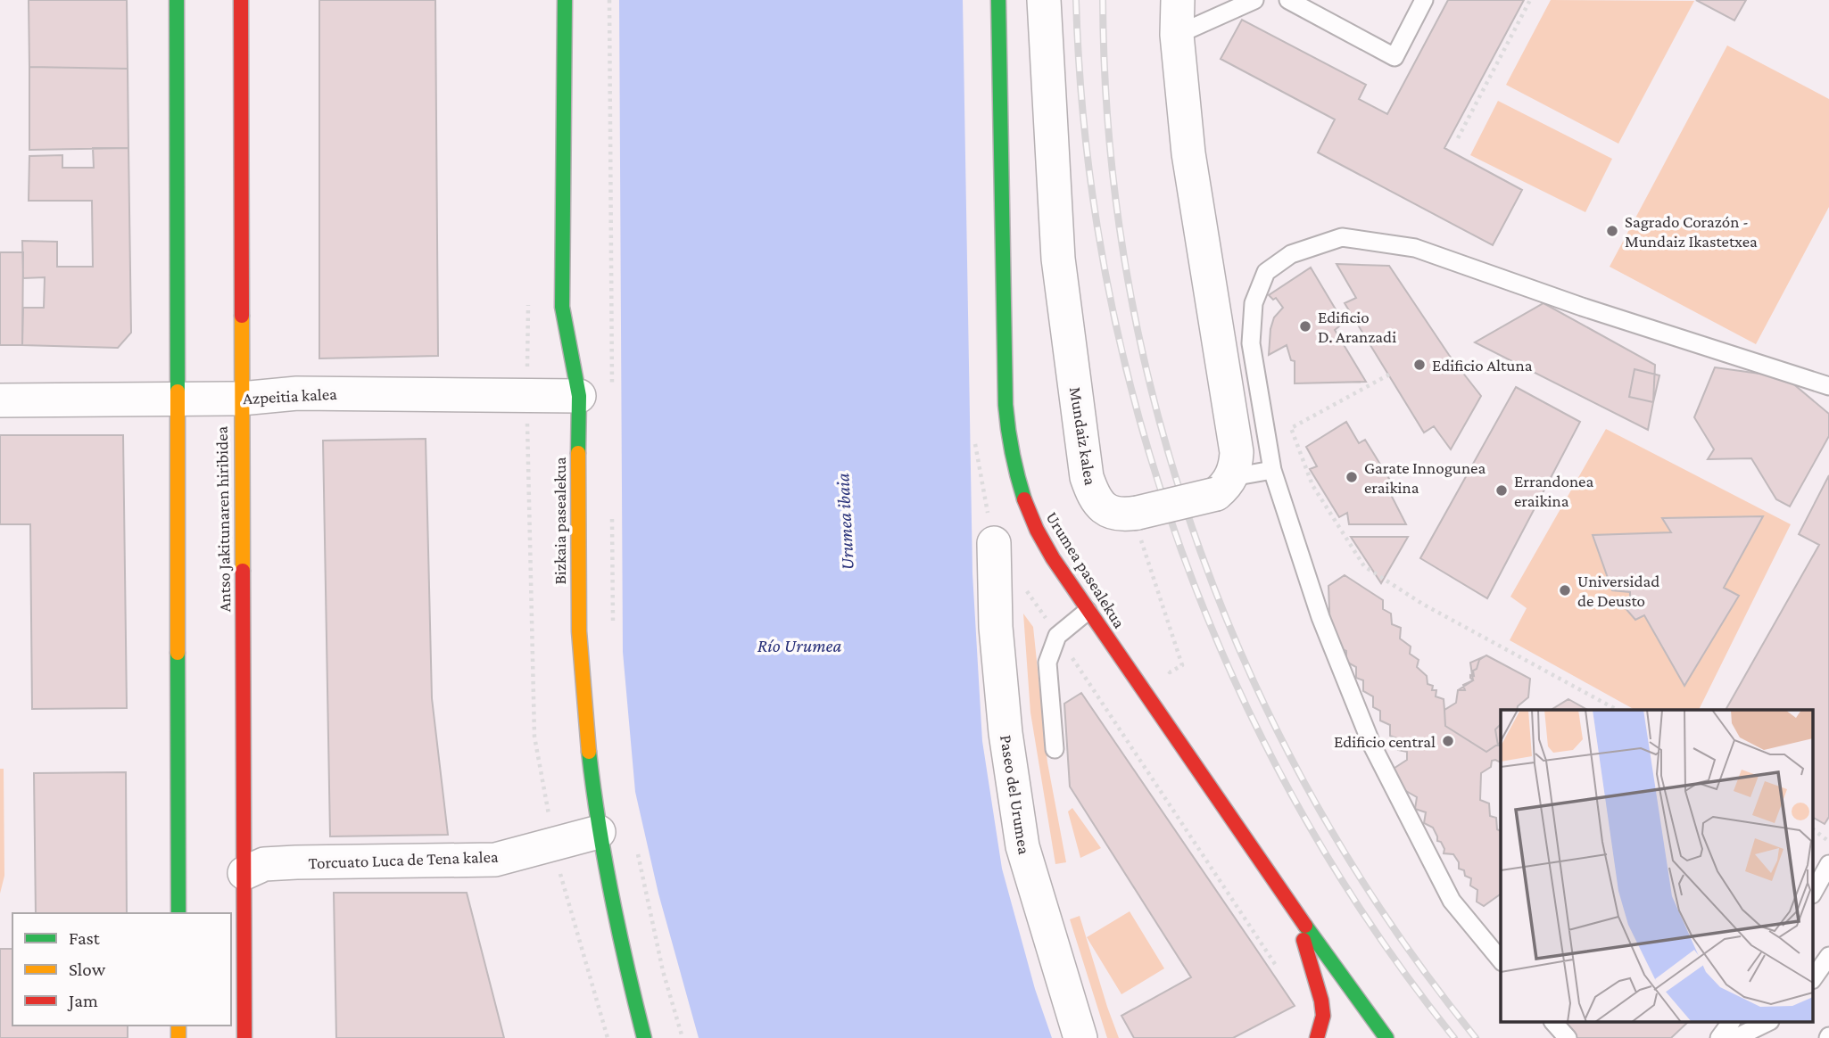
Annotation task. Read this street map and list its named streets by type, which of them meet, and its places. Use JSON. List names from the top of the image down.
{
  "streets": {
    "main road": ["Antso Jakitunaren hiribidea", "Bizkaia pasealekua", "Urumea pasealekua"],
    "street": [
      "Azpeitia kalea",
      "Mundaiz kalea",
      "Paseo del Urumea",
      "Torcuato Luca de Tena kalea"
    ]
  },
  "crossings": [
    ["Azpeitia kalea", "Antso Jakitunaren hiribidea"],
    ["Azpeitia kalea", "Bizkaia pasealekua"],
    ["Antso Jakitunaren hiribidea", "Torcuato Luca de Tena kalea"],
    ["Bizkaia pasealekua", "Torcuato Luca de Tena kalea"]
  ],
  "water": ["Urumea ibaia", "Río Urumea"],
  "places": [
    "Sagrado Corazón - Mundaiz Ikastetxea",
    "Edificio D. Aranzadi",
    "Edificio Altuna",
    "Garate Innogunea eraikina",
    "Errandonea eraikina",
    "Universidad de Deusto",
    "Edificio central"
  ],
  "legend": ["Fast", "Slow", "Jam"]
}
